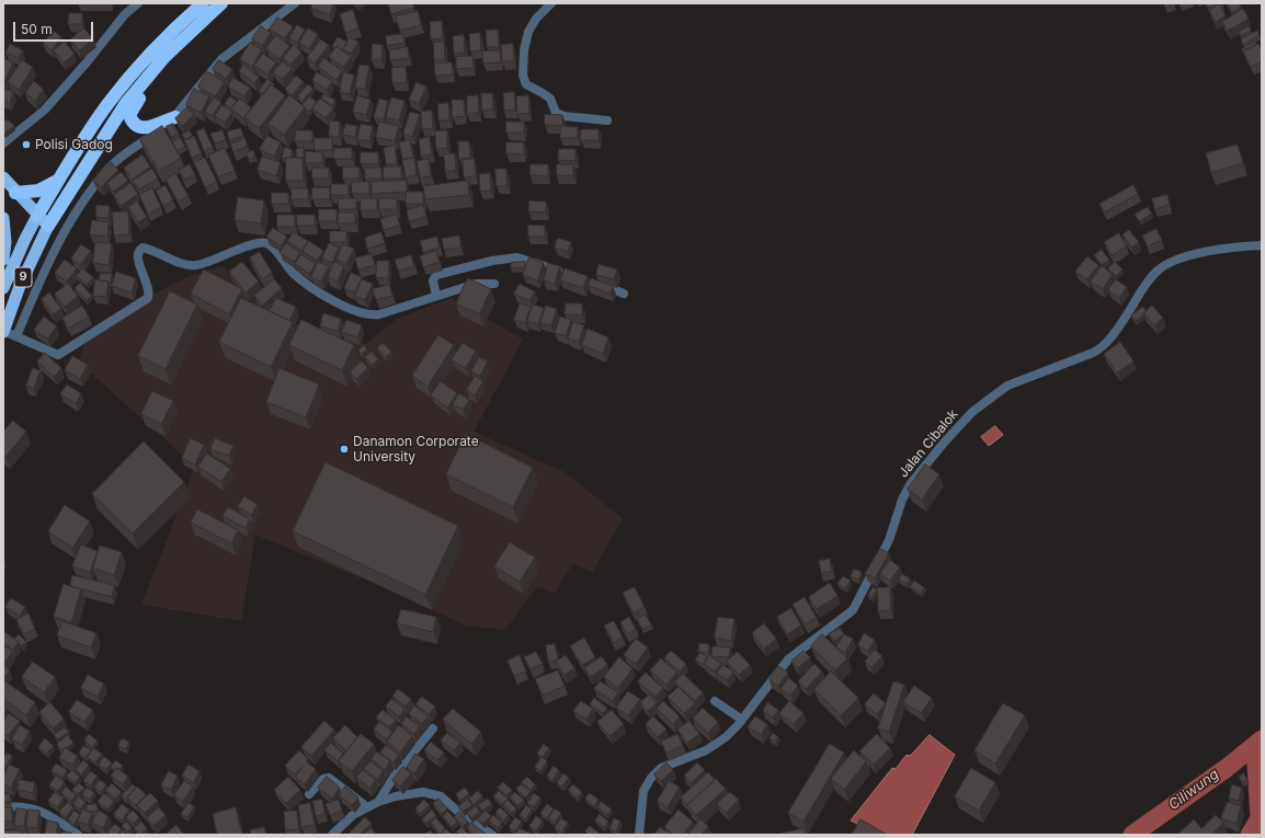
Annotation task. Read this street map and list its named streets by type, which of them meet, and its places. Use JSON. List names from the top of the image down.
{
  "streets": {
    "highway": ["9"],
    "street": ["Jalan Cibalok"]
  },
  "water": ["Ciliwung"],
  "places": ["Polisi Gadog", "Danamon Corporate University"],
  "scale_bar": "50 m"
}
